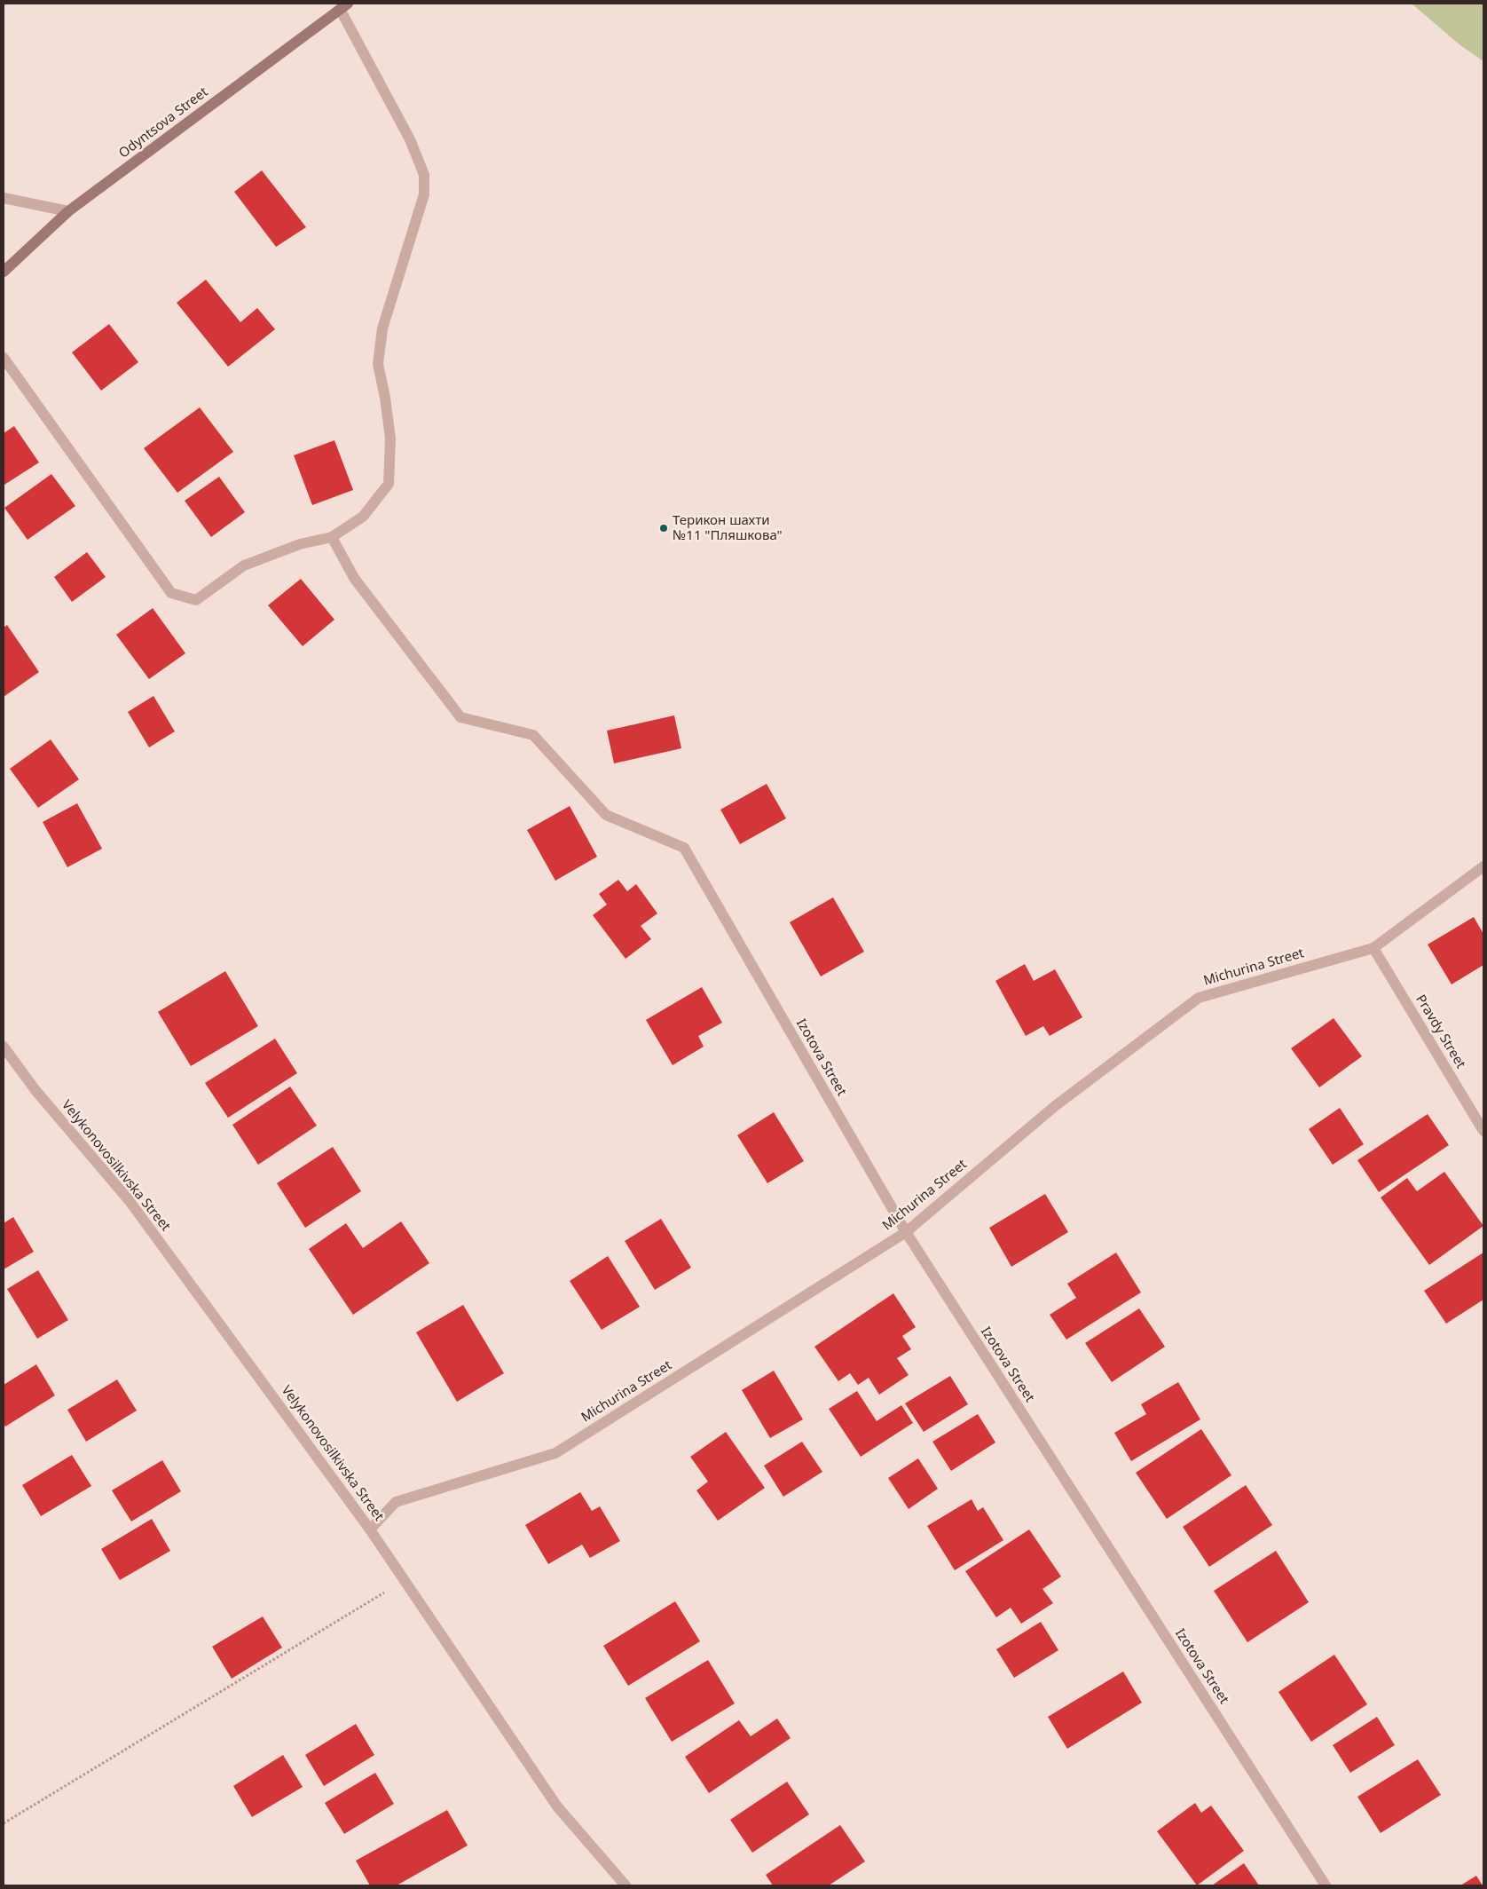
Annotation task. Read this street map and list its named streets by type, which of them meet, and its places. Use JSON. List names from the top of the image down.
{
  "streets": {
    "main road": ["Odyntsova Street"],
    "street": [
      "Michurina Street",
      "Pravdy Street",
      "Izotova Street",
      "Velykonovosilkivska Street"
    ]
  },
  "crossings": [
    ["Michurina Street", "Pravdy Street"],
    ["Michurina Street", "Izotova Street"],
    ["Michurina Street", "Velykonovosilkivska Street"]
  ],
  "places": ["Терикон шахти №11 \"Пляшкова\""]
}
